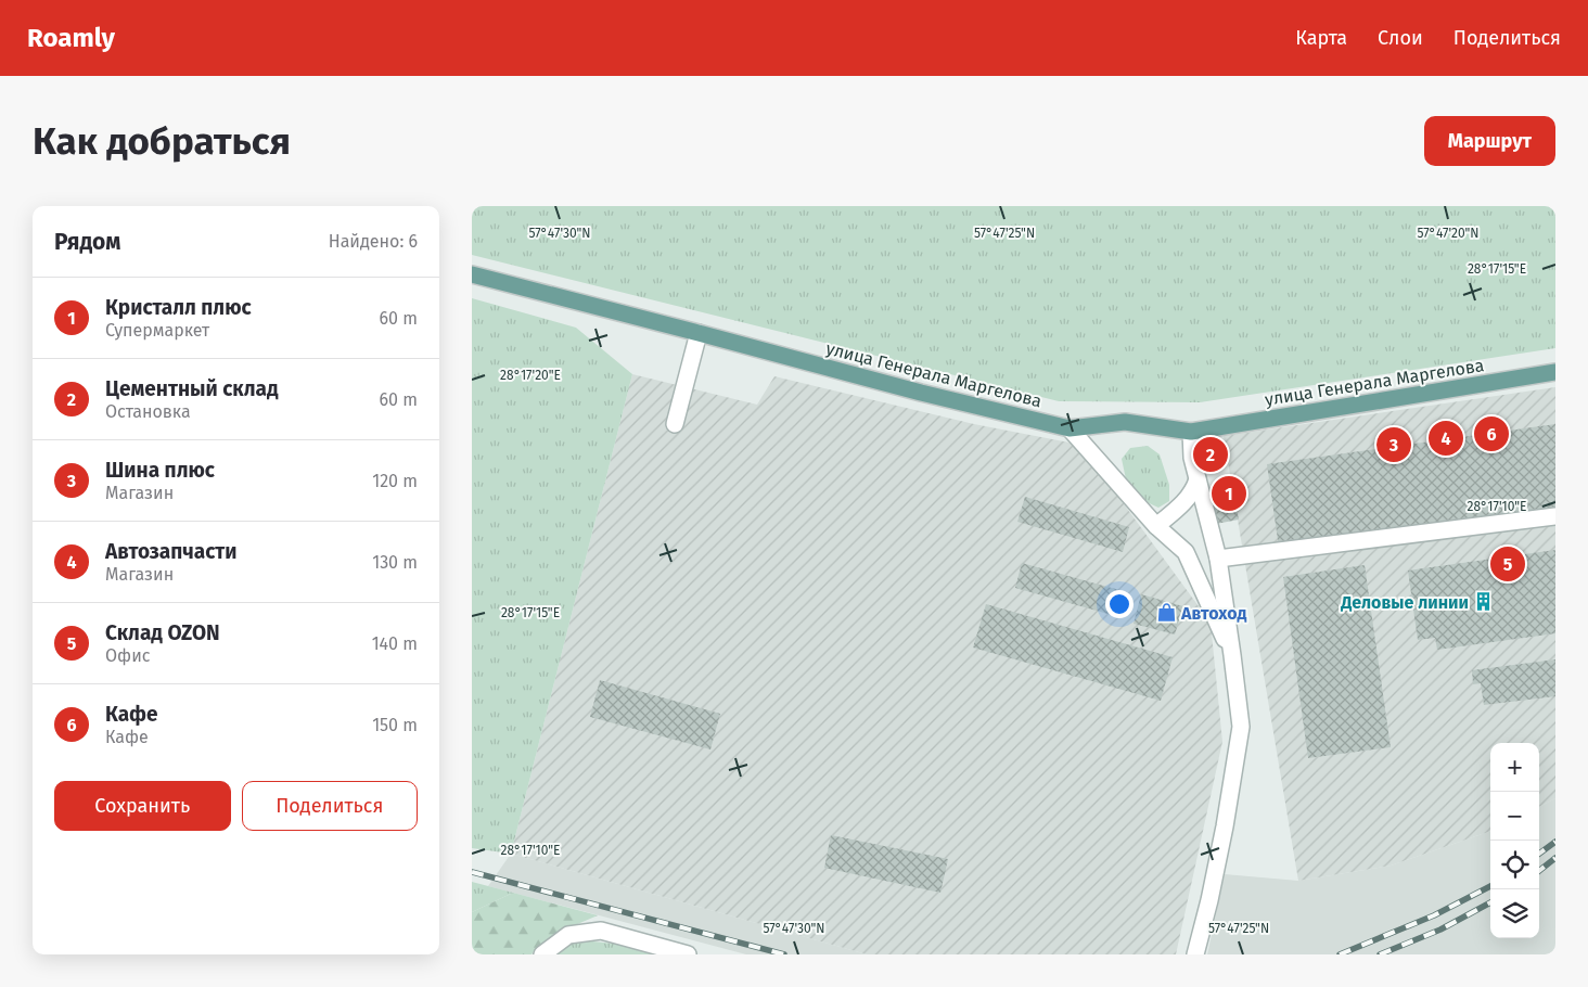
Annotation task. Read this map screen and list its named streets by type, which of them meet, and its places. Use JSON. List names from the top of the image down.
{
  "streets": {
    "main road": ["улица Генерала Маргелова"]
  },
  "places": {
    "building": ["Деловые линии"],
    "shop": ["Автоход"]
  },
  "page": {
    "header": "Roamly",
    "nav": ["Карта", "Слои", "Поделиться"],
    "buttons": [
      "Маршрут",
      ["Сохранить", "Поделиться"]
    ],
    "title": "Как добраться",
    "heading": ["Рядом", "Найдено: 6"],
    "list": [
      {
        "mark": "1",
        "name": "Кристалл плюс",
        "note": "Супермаркет",
        "value": "60 m"
      },
      {
        "mark": "2",
        "name": "Цементный склад",
        "note": "Остановка",
        "value": "60 m"
      },
      {
        "mark": "3",
        "name": "Шина плюс",
        "note": "Магазин",
        "value": "120 m"
      },
      {
        "mark": "4",
        "name": "Автозапчасти",
        "note": "Магазин",
        "value": "130 m"
      },
      {
        "mark": "5",
        "name": "Склад OZON",
        "note": "Офис",
        "value": "140 m"
      },
      {
        "mark": "6",
        "name": "Кафе",
        "note": "Кафе",
        "value": "150 m"
      }
    ],
    "pins": [
      "6",
      "4",
      "3",
      "2",
      "1",
      "5"
    ],
    "map_buttons": ["+", "−"]
  },
  "coordinates": [
    "57°47'20\"N",
    "57°47'30\"N",
    "57°47'25\"N",
    "28°17'15\"E",
    "28°17'20\"E",
    "28°17'10\"E"
  ]
}
